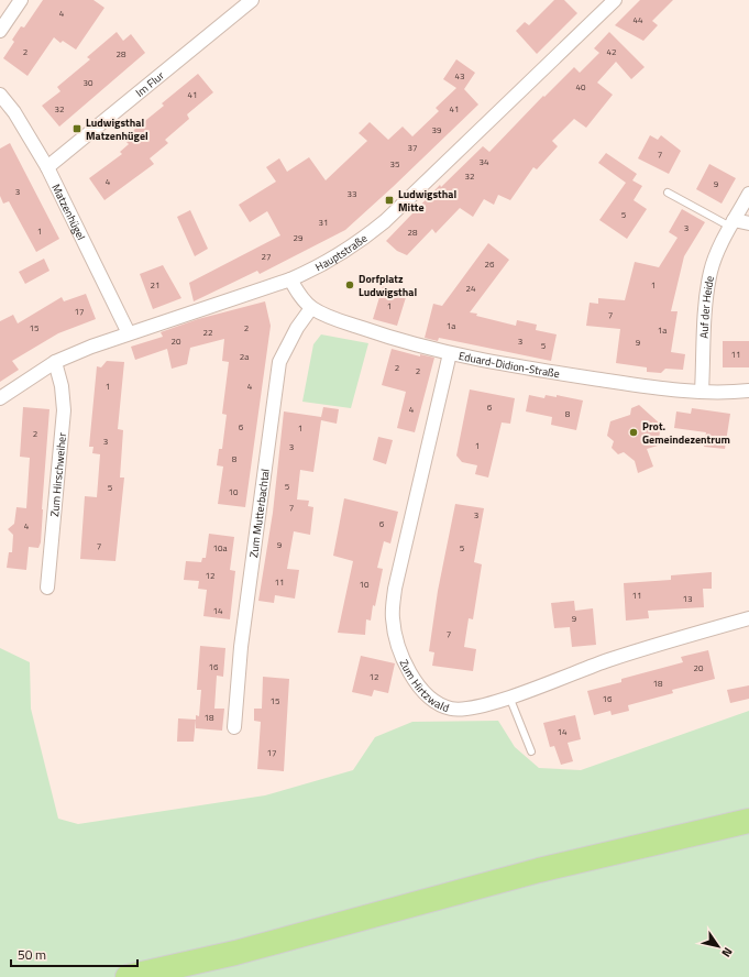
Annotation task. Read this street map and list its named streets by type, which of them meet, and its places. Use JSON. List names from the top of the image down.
{
  "streets": {
    "street": [
      "Im Flur",
      "Matzenhügel",
      "Hauptstraße",
      "Auf der Heide",
      "Eduard-Didion-Straße",
      "Zum Hirschweiher",
      "Zum Mutterbachtal",
      "Zum Hirtzwald"
    ]
  },
  "crossings": [
    ["Im Flur", "Matzenhügel"],
    ["Matzenhügel", "Hauptstraße"],
    ["Hauptstraße", "Eduard-Didion-Straße"],
    ["Hauptstraße", "Zum Hirschweiher"],
    ["Auf der Heide", "Eduard-Didion-Straße"],
    ["Eduard-Didion-Straße", "Zum Mutterbachtal"],
    ["Eduard-Didion-Straße", "Zum Hirtzwald"]
  ],
  "places": {
    "transit": ["Ludwigsthal Matzenhügel", "Ludwigsthal Mitte"],
    "other": ["Dorfplatz Ludwigsthal", "Prot. Gemeindezentrum"]
  },
  "house_numbers": [
    "4",
    "44",
    "2",
    "42",
    "28",
    "43",
    "30",
    "40",
    "41",
    "32",
    "41",
    "39",
    "37",
    "7",
    "34",
    "35",
    "32",
    "4",
    "9",
    "3",
    "33",
    "5",
    "31",
    "3",
    "1",
    "28",
    "29",
    "27",
    "26",
    "21",
    "1",
    "24",
    "1",
    "17",
    "7",
    "1a",
    "15",
    "2",
    "1a",
    "22",
    "20",
    "3",
    "9",
    "5",
    "11",
    "2a",
    "2",
    "2",
    "1",
    "4",
    "6",
    "4",
    "8",
    "6",
    "1",
    "2",
    "3",
    "1",
    "3",
    "8",
    "5",
    "5",
    "10",
    "7",
    "3",
    "6",
    "4",
    "9",
    "7",
    "10a",
    "5",
    "12",
    "11",
    "10",
    "11",
    "13",
    "14",
    "9",
    "7",
    "16",
    "20",
    "12",
    "18",
    "16",
    "15",
    "18",
    "14",
    "17"
  ],
  "scale_bar": "50 m",
  "north": "bottom right"
}
